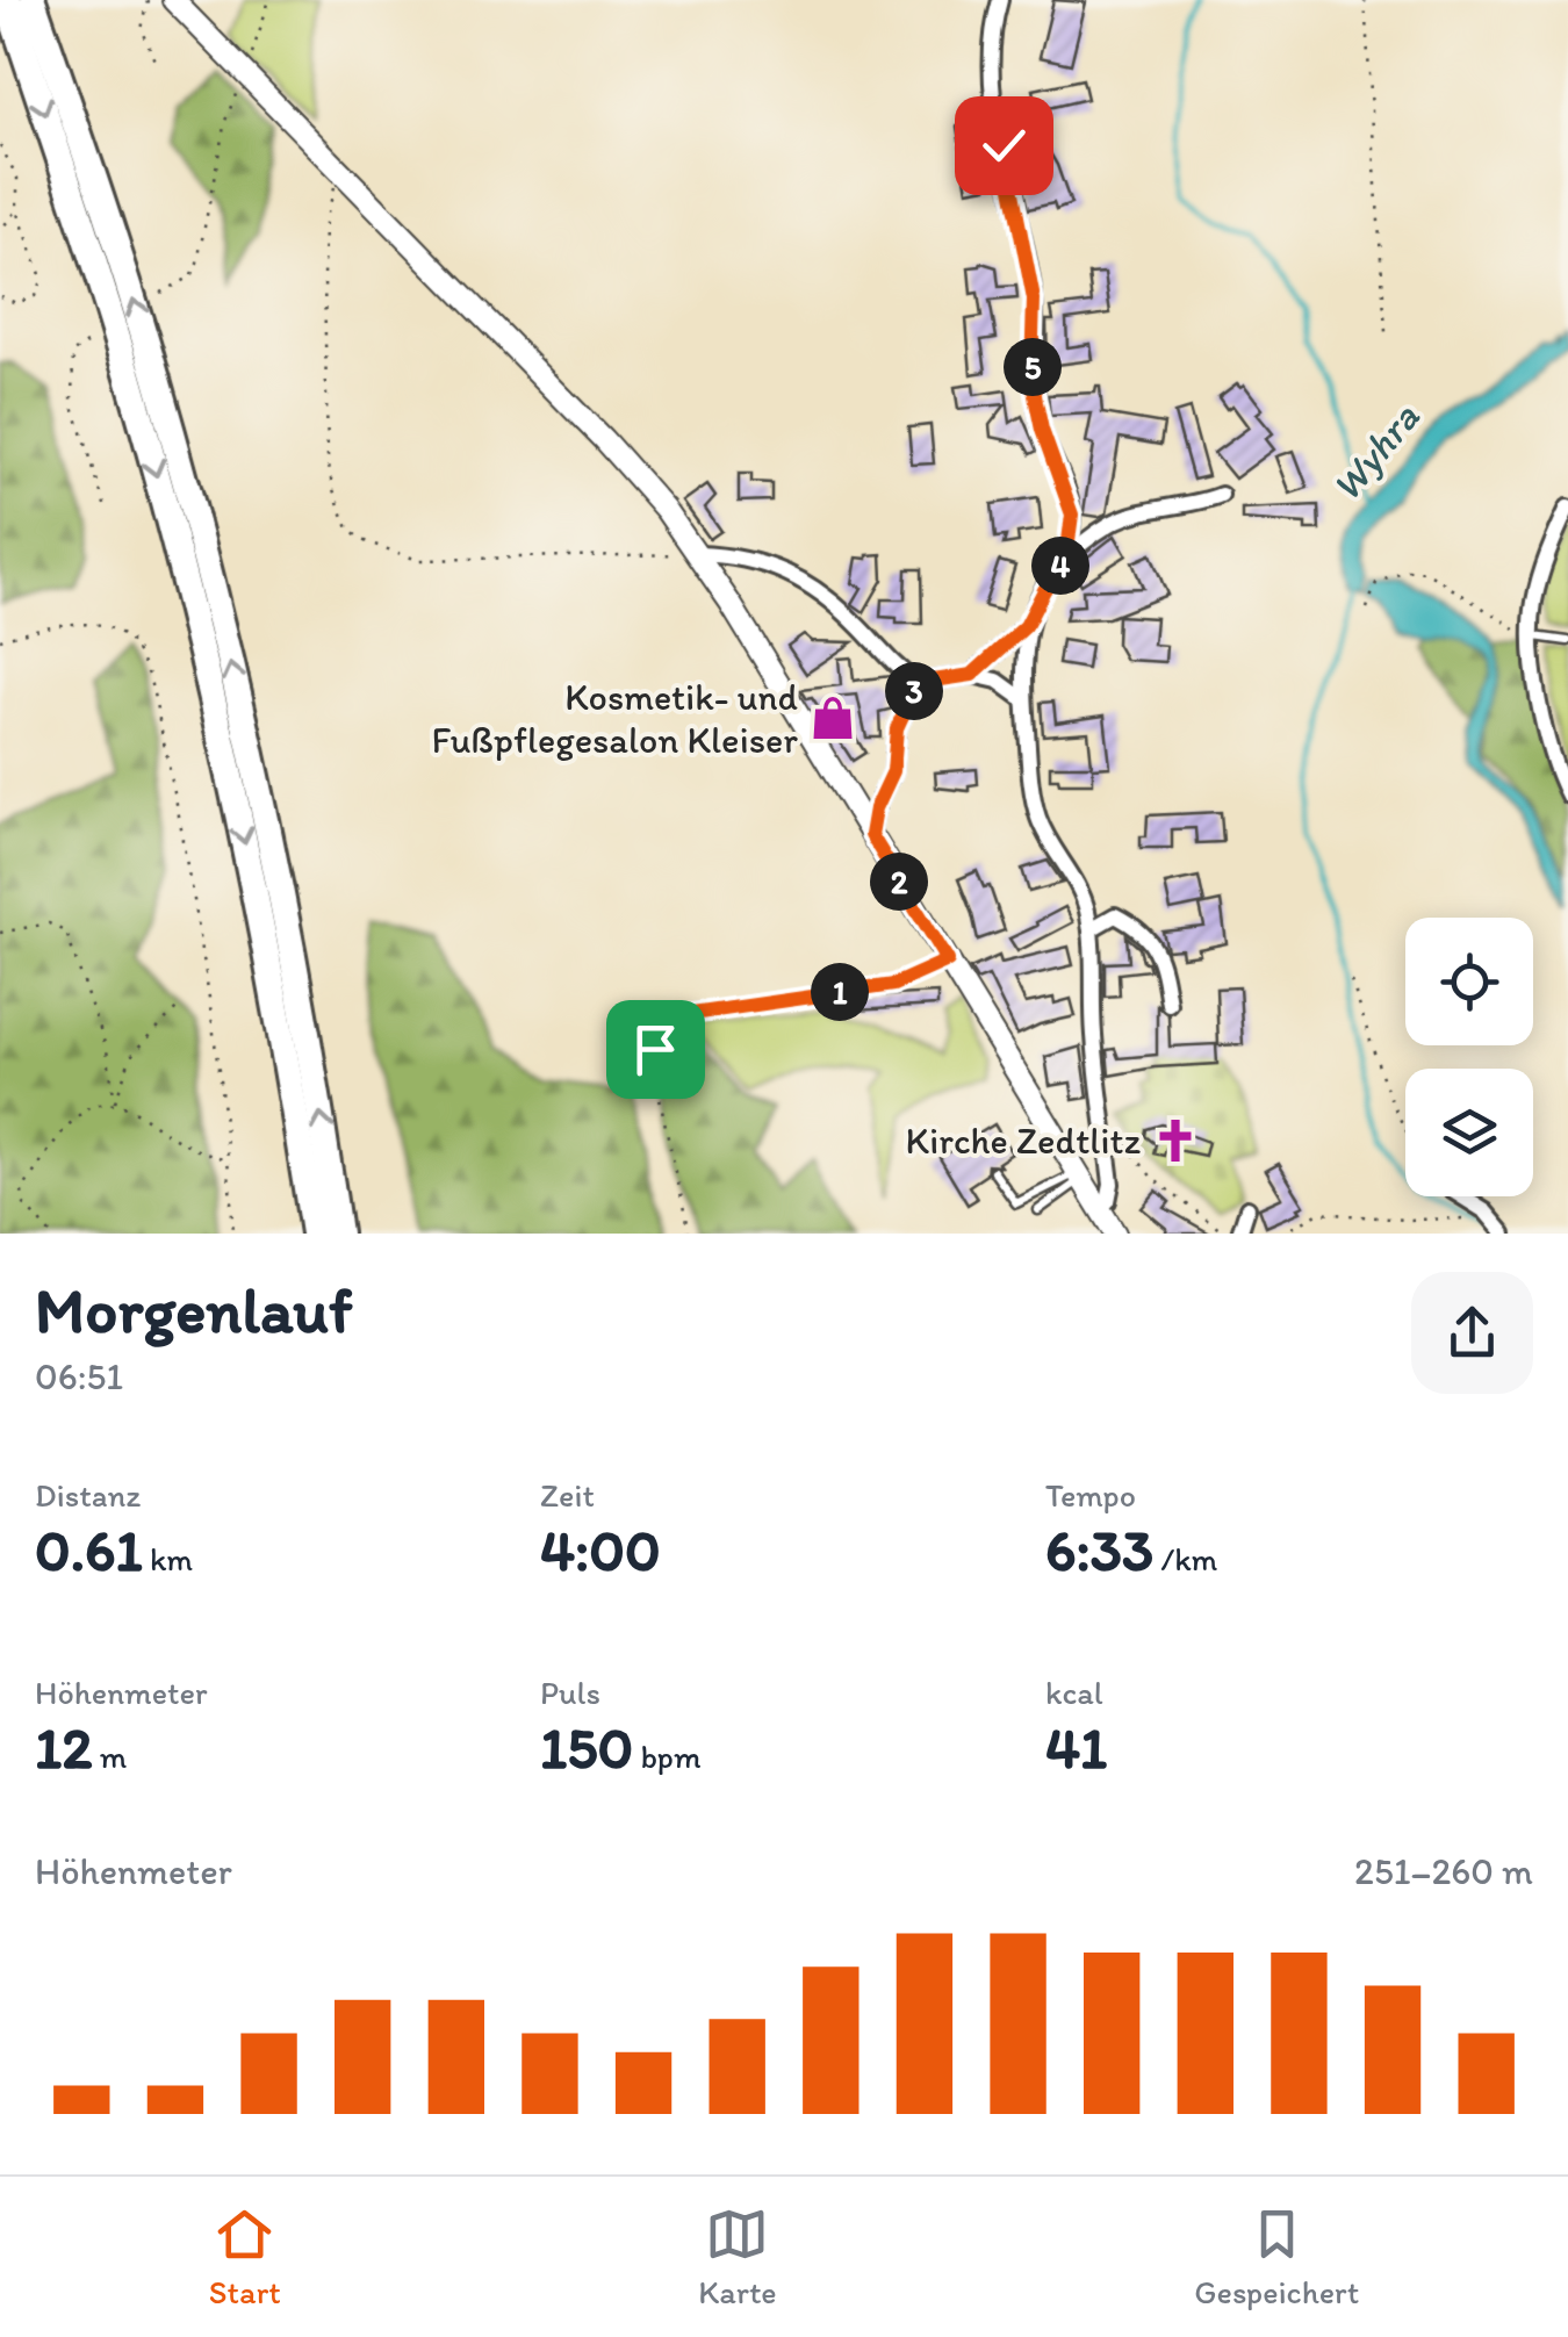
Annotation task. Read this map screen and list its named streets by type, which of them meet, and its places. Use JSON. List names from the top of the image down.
{
  "water": ["Wyhra"],
  "places": {
    "shop": ["Kosmetik- und Fußpflegesalon Kleiser"],
    "church": ["Kirche Zedtlitz"]
  },
  "page": {
    "pins": [
      "5",
      "4",
      "3",
      "2",
      "1"
    ],
    "heading": ["Morgenlauf", "06:51"],
    "stats": [
      ["Distanz", "0.61 km"],
      ["Zeit", "4:00"],
      ["Tempo", "6:33 /km"],
      ["Höhenmeter", "12 m"],
      ["Puls", "150 bpm"],
      ["kcal", "41"]
    ],
    "chart": ["Höhenmeter", "251–260 m"],
    "tabs": ["Start", "Karte", "Gespeichert"]
  }
}
